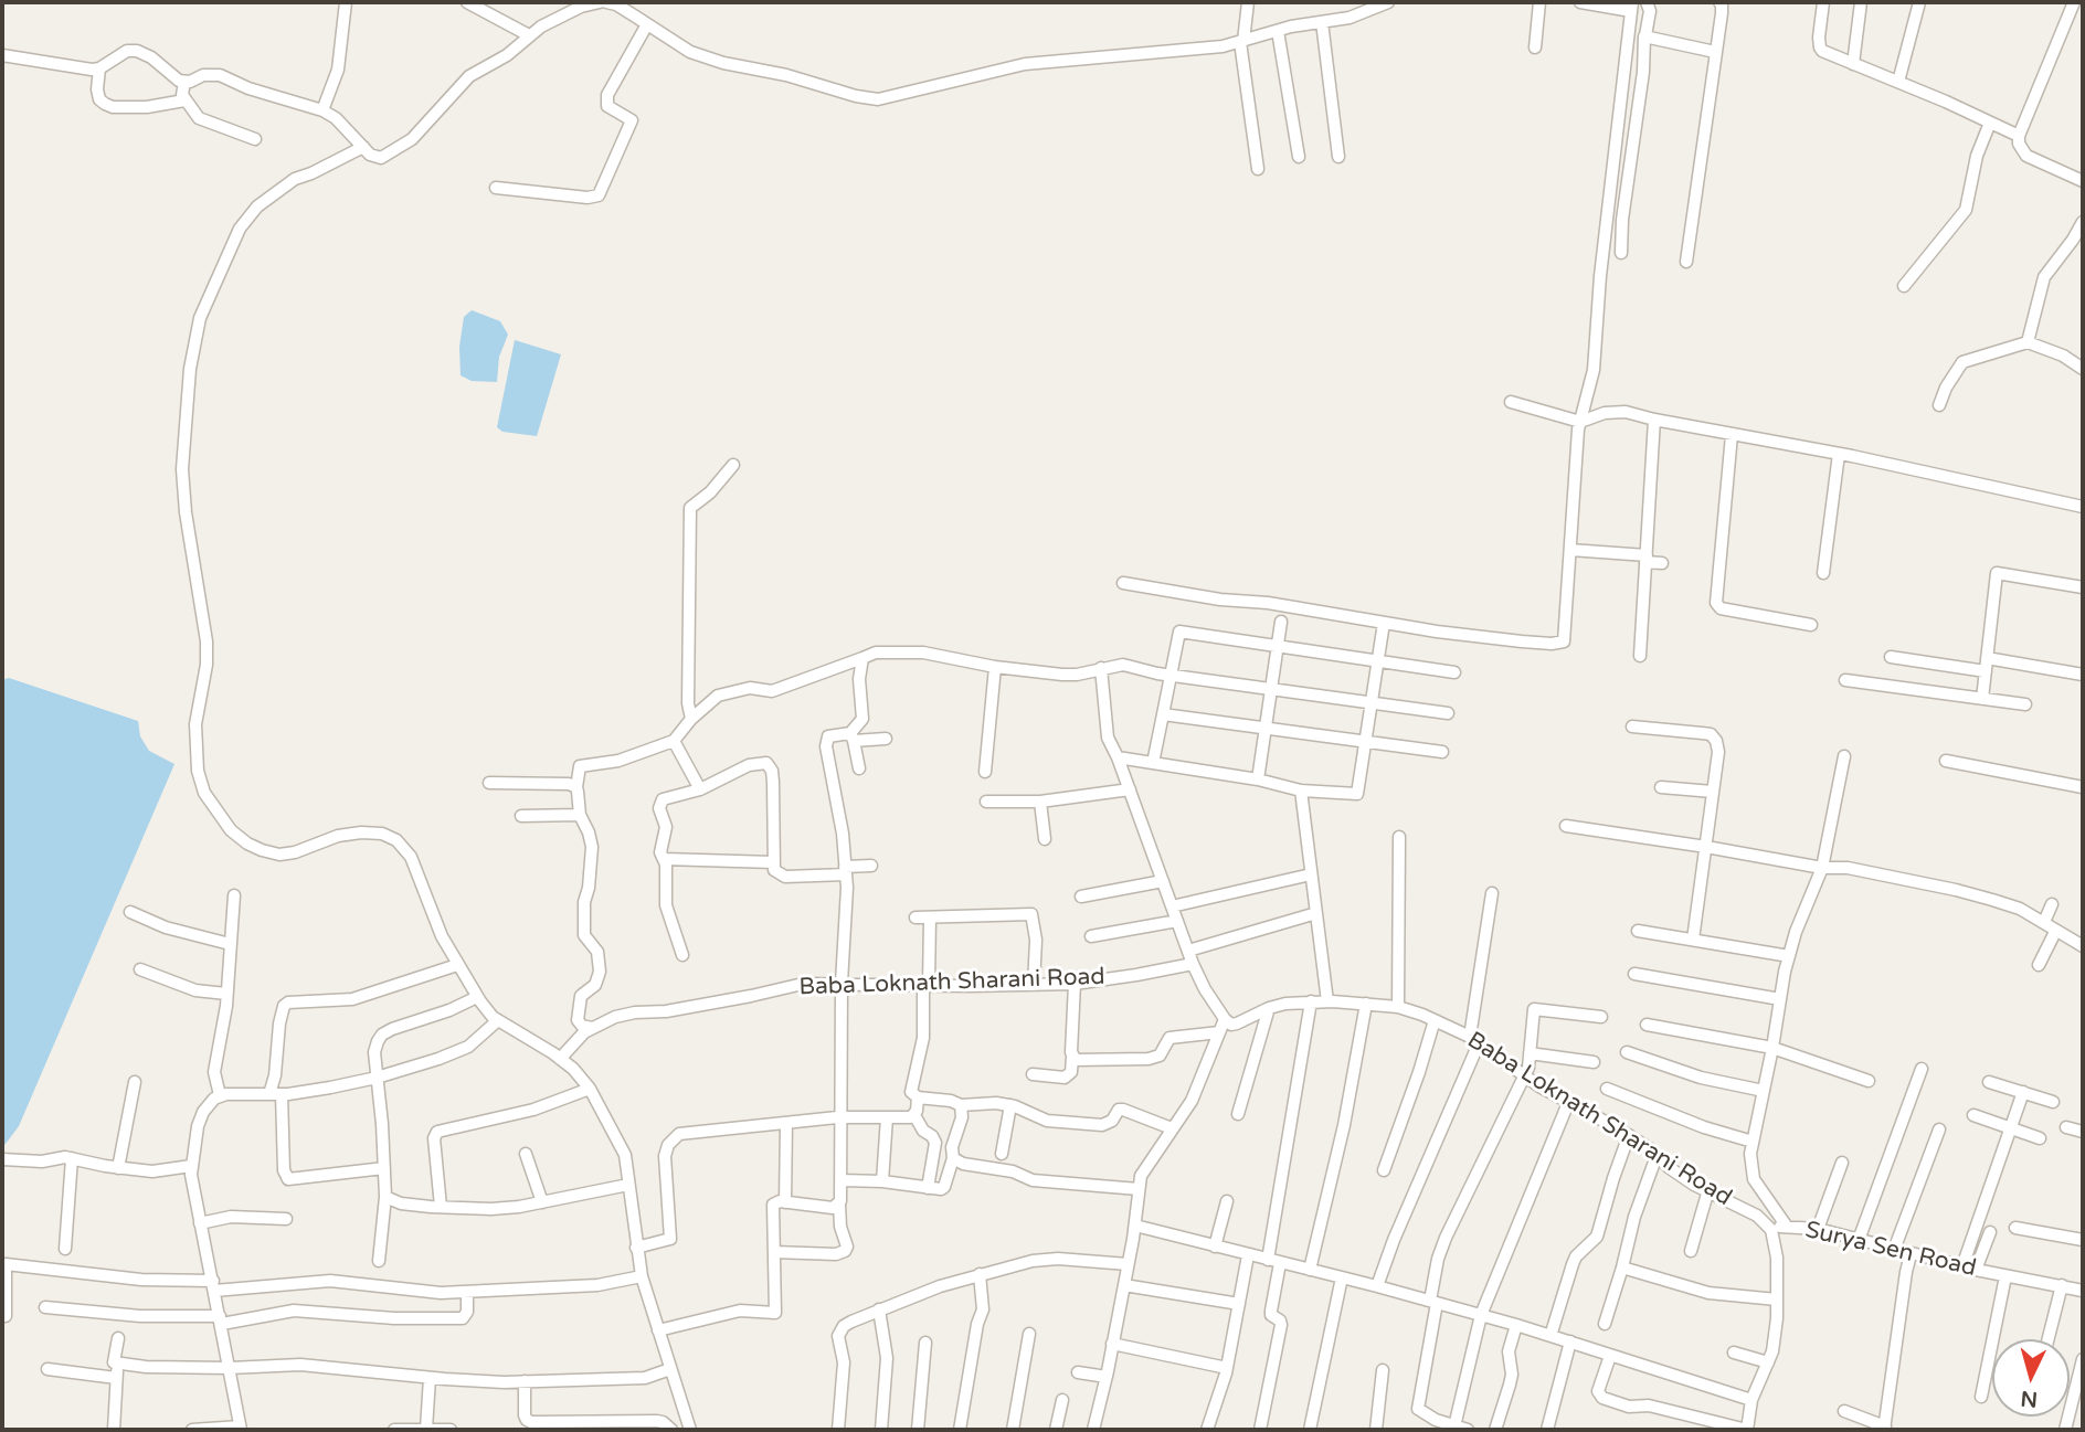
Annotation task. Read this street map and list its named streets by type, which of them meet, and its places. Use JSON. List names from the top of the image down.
{
  "streets": {
    "street": ["Baba Loknath Sharani Road", "Surya Sen Road"]
  },
  "crossings": [
    ["Baba Loknath Sharani Road", "Surya Sen Road"]
  ],
  "north": "bottom"
}
